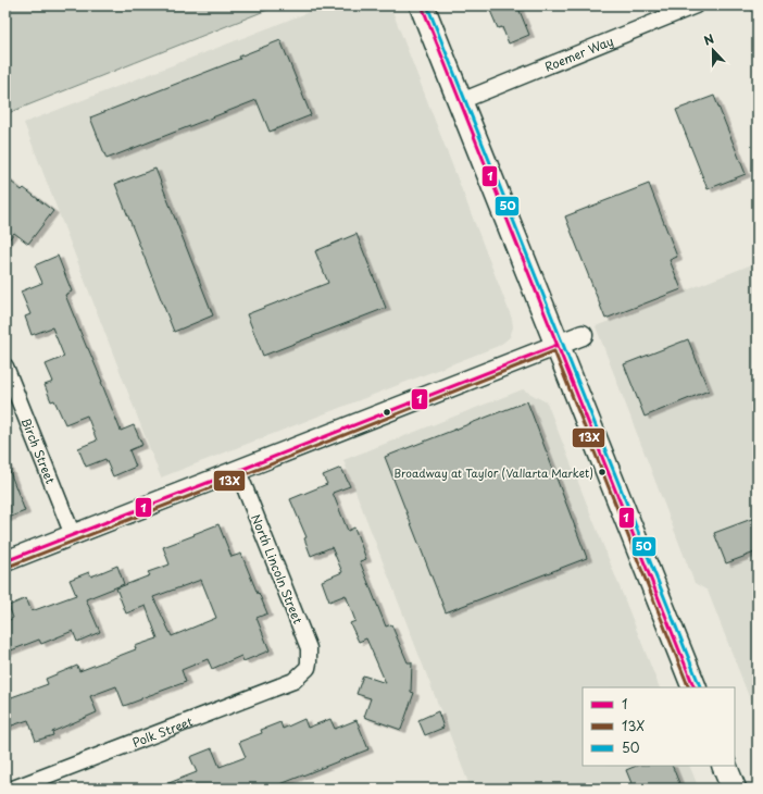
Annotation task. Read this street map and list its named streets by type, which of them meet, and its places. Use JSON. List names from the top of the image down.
{
  "streets": {
    "street": [
      "Roemer Way",
      "Birch Street",
      "North Lincoln Street",
      "Polk Street"
    ]
  },
  "crossings": [
    ["North Lincoln Street", "Polk Street"]
  ],
  "places": ["Broadway at Taylor (Vallarta Market)"],
  "lines": ["transit line 1", "transit line 50", "transit line 13X"],
  "legend": ["1", "13X", "50"],
  "north": "top"
}
